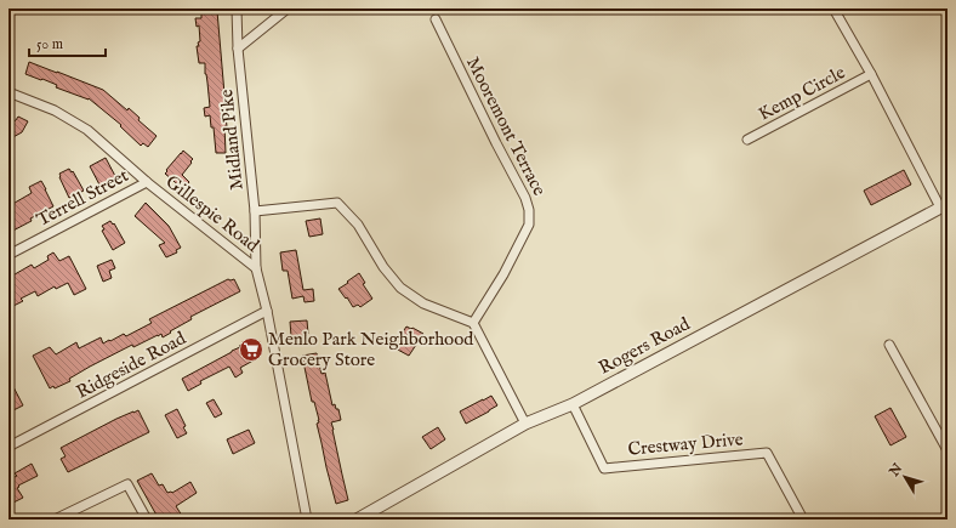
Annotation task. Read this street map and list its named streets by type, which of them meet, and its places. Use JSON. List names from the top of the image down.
{
  "streets": {
    "street": [
      "Kemp Circle",
      "Mooremont Terrace",
      "Midland Pike",
      "Terrell Street",
      "Gillespie Road",
      "Rogers Road",
      "Ridgeside Road",
      "Crestway Drive"
    ]
  },
  "crossings": [
    ["Midland Pike", "Gillespie Road"],
    ["Terrell Street", "Gillespie Road"],
    ["Gillespie Road", "Ridgeside Road"],
    ["Rogers Road", "Crestway Drive"]
  ],
  "places": {
    "supermarket": ["Menlo Park Neighborhood Grocery Store"]
  },
  "scale_bar": "50 m",
  "north": "top left"
}
